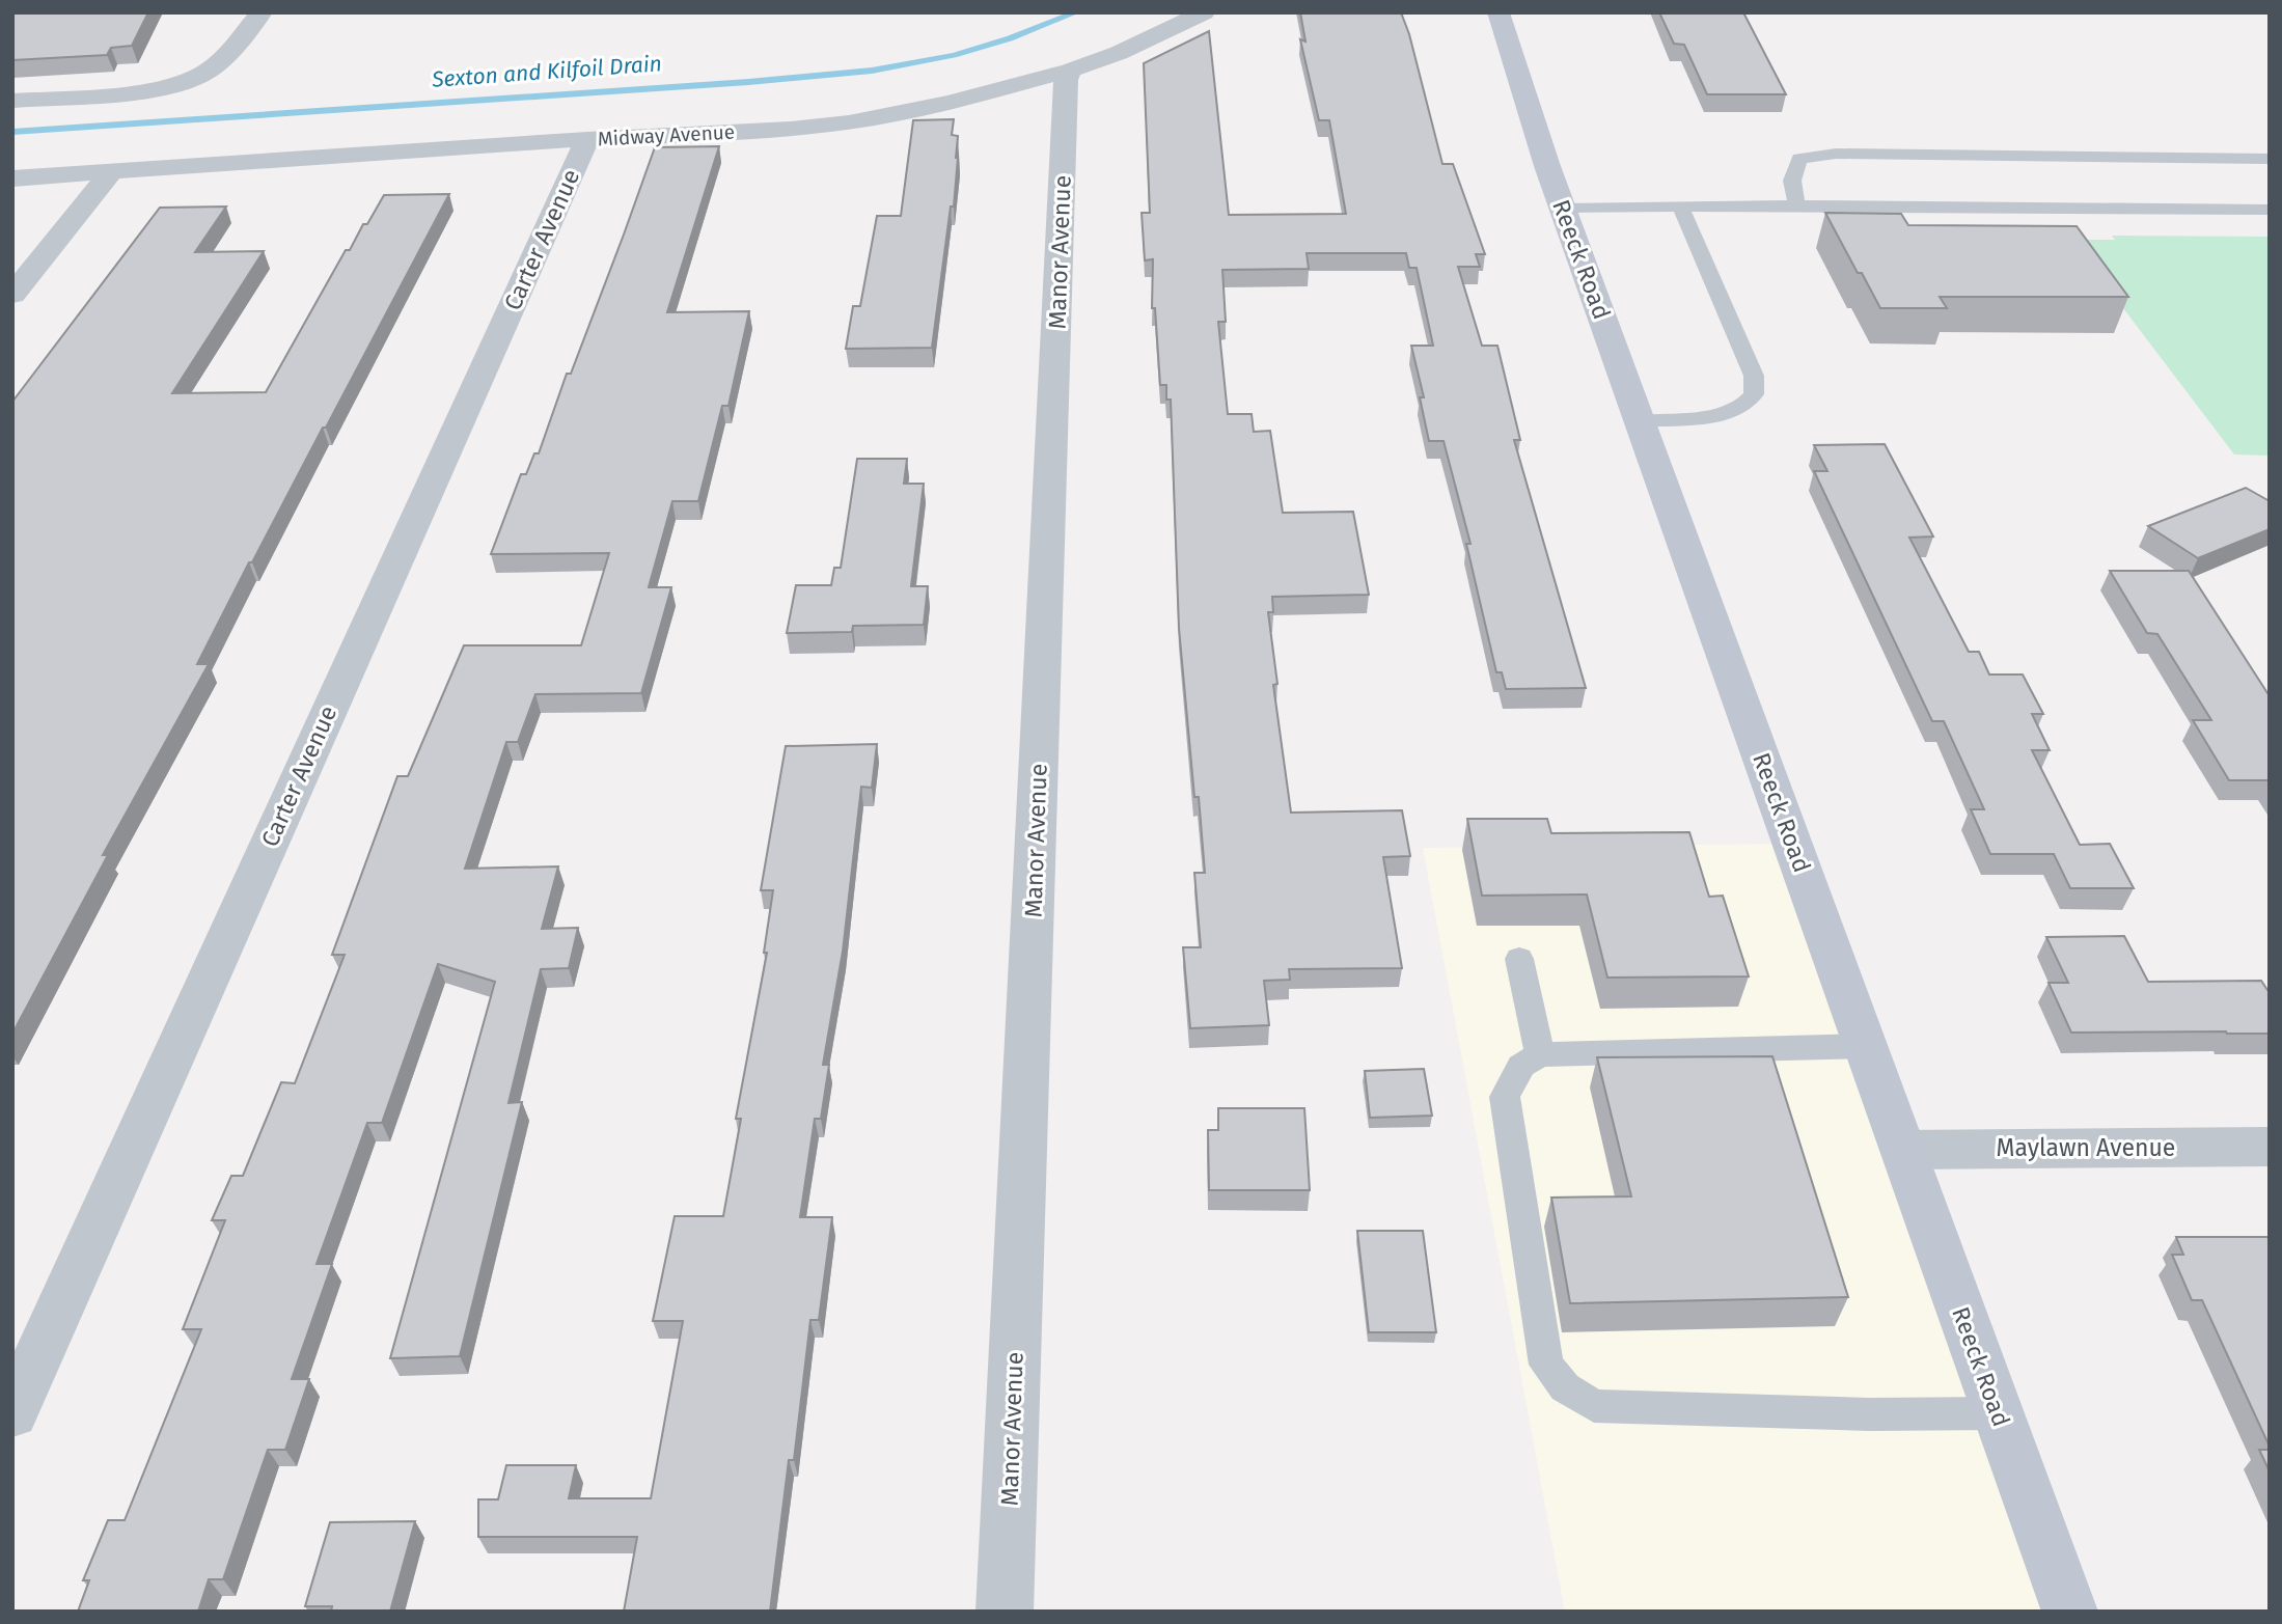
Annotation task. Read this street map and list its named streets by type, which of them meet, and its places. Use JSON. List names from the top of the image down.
{
  "streets": {
    "street": [
      "Midway Avenue",
      "Carter Avenue",
      "Manor Avenue",
      "Reeck Road",
      "Maylawn Avenue"
    ]
  },
  "crossings": [
    ["Midway Avenue", "Carter Avenue"],
    ["Midway Avenue", "Manor Avenue"],
    ["Reeck Road", "Maylawn Avenue"]
  ],
  "water": ["Sexton and Kilfoil Drain"]
}
